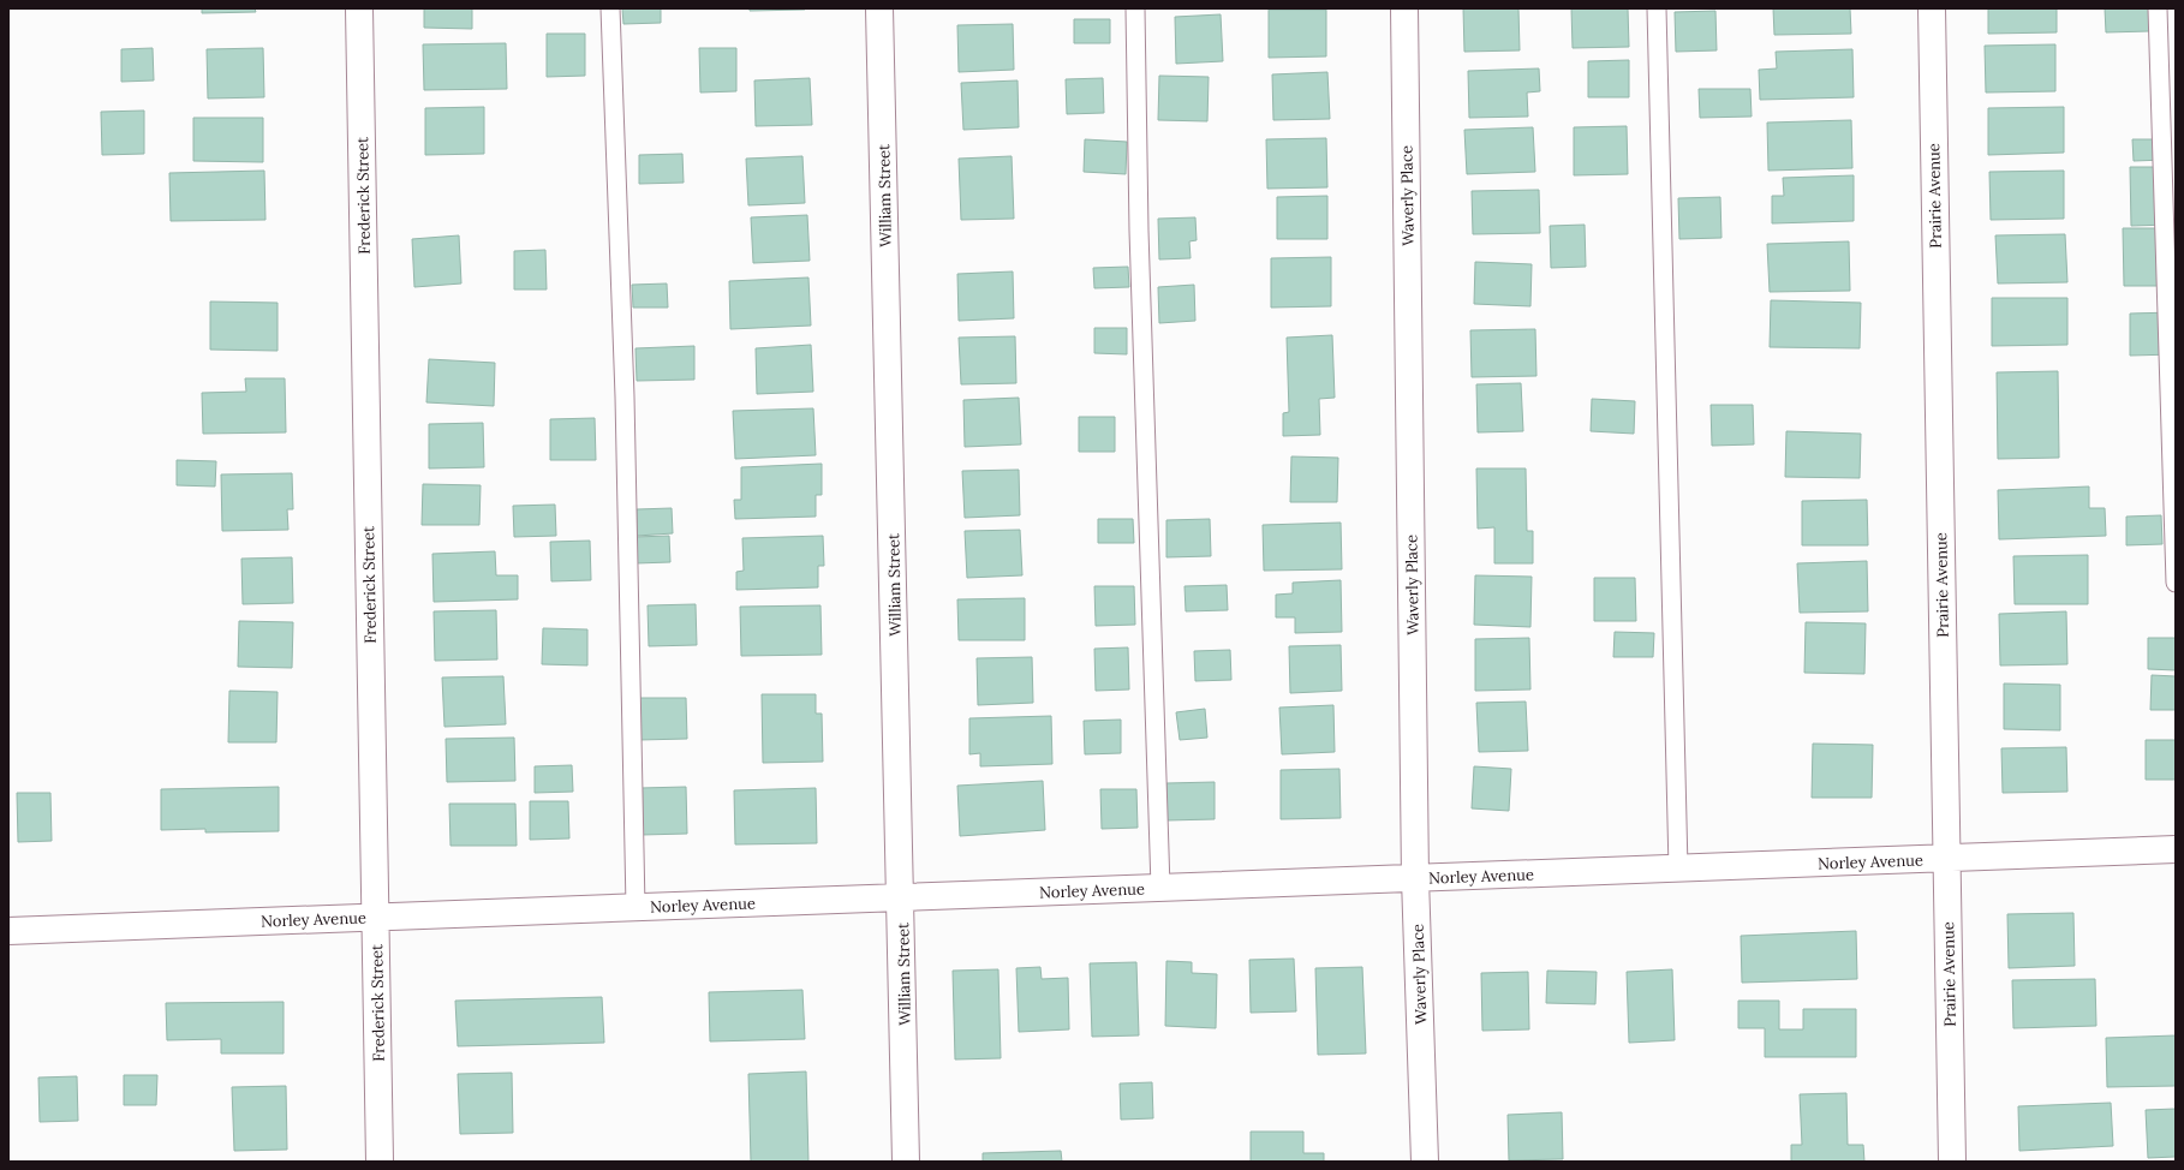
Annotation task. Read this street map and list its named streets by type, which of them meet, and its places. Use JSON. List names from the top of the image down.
{
  "streets": {
    "street": [
      "Frederick Street",
      "William Street",
      "Waverly Place",
      "Prairie Avenue",
      "Norley Avenue"
    ]
  },
  "crossings": [
    ["Frederick Street", "Norley Avenue"],
    ["William Street", "Norley Avenue"],
    ["Waverly Place", "Norley Avenue"],
    ["Prairie Avenue", "Norley Avenue"]
  ]
}
